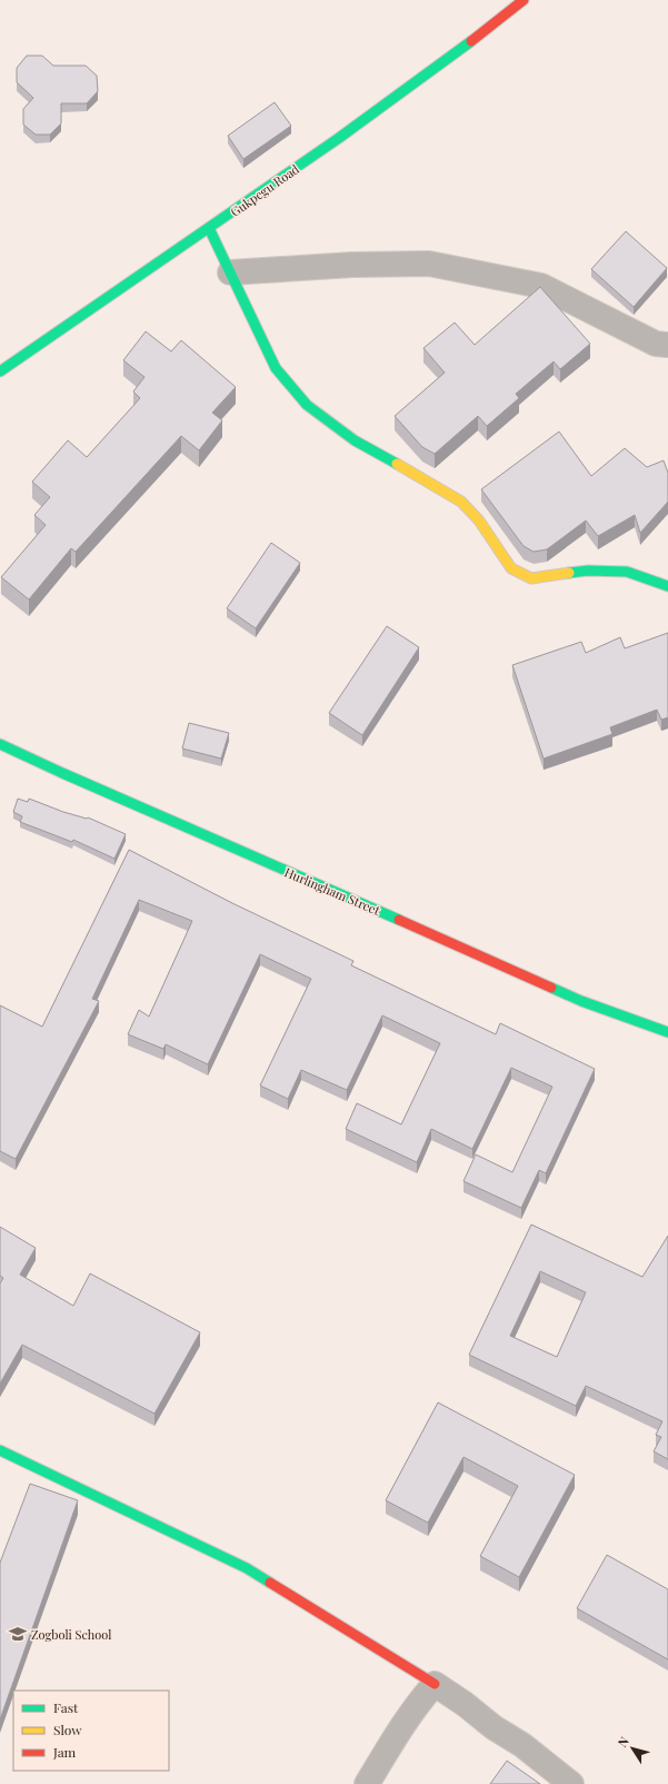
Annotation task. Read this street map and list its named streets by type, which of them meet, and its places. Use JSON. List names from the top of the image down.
{
  "streets": {
    "street": ["Gukpegu Road", "Hurlingham Street"]
  },
  "places": {
    "school or university": ["Zogboli School"]
  },
  "legend": ["Fast", "Slow", "Jam"],
  "north": "top left"
}
